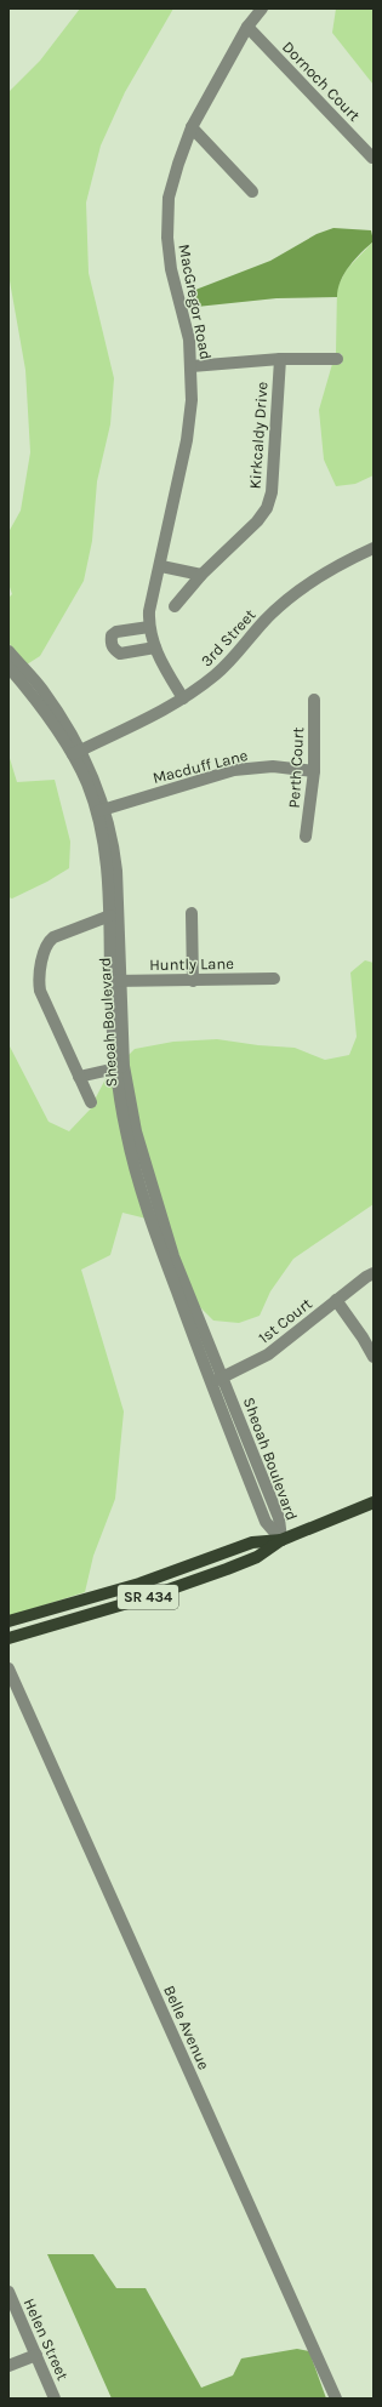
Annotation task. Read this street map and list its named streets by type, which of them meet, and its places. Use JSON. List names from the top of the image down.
{
  "streets": {
    "main road": ["SR 434"],
    "street": [
      "Dornoch Court",
      "MacGregor Road",
      "Kirkcaldy Drive",
      "3rd Street",
      "Macduff Lane",
      "Perth Court",
      "Huntly Lane",
      "Sheoah Boulevard",
      "1st Court",
      "Belle Avenue",
      "Helen Street"
    ]
  },
  "crossings": [
    ["Dornoch Court", "MacGregor Road"],
    ["MacGregor Road", "3rd Street"],
    ["3rd Street", "Sheoah Boulevard"],
    ["Macduff Lane", "Perth Court"],
    ["Macduff Lane", "Sheoah Boulevard"],
    ["Huntly Lane", "Sheoah Boulevard"],
    ["Sheoah Boulevard", "1st Court"],
    ["Sheoah Boulevard", "SR 434"]
  ]
}
